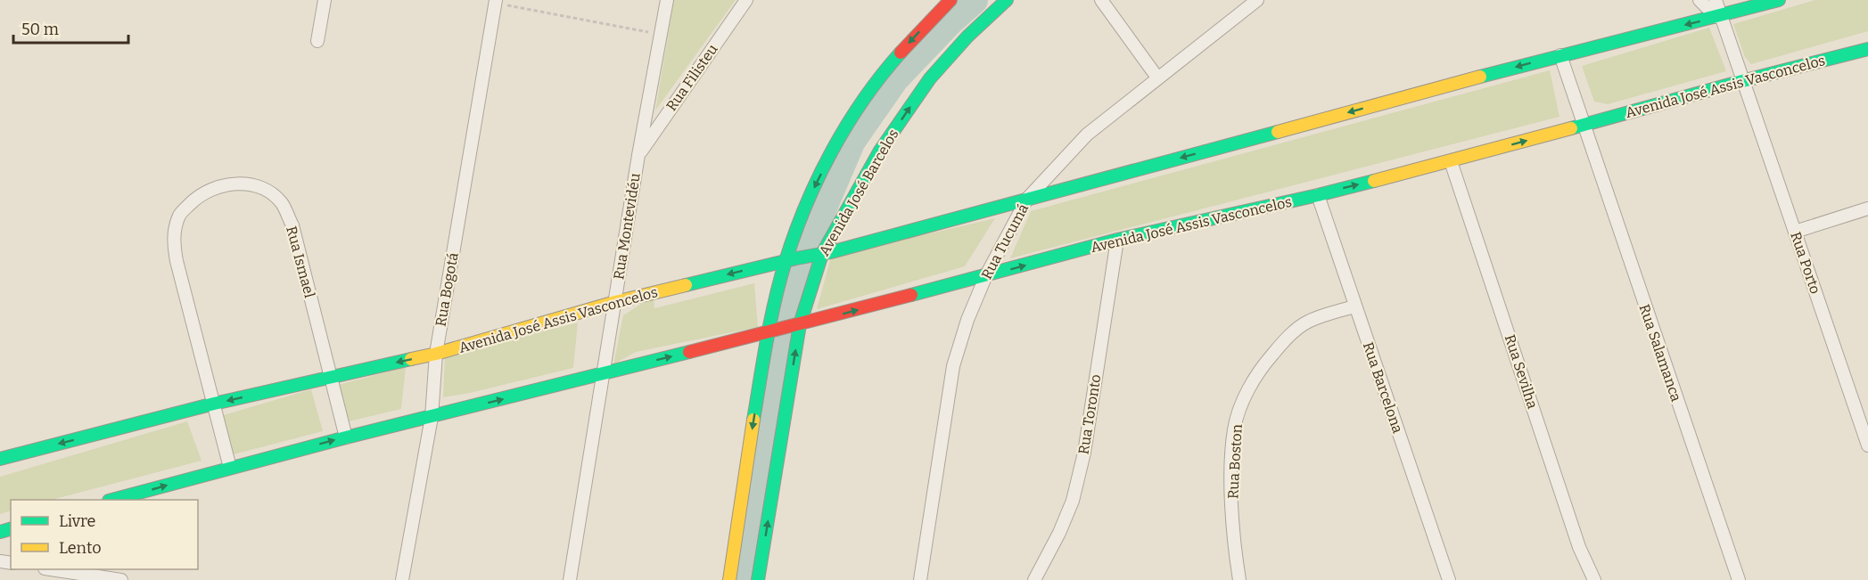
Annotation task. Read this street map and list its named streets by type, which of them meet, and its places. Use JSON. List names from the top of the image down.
{
  "streets": {
    "street": [
      "Rua Filisteu",
      "Avenida José Assis Vasconcelos",
      "Avenida José Barcelos",
      "Rua Montevidéu",
      "Rua Tucumá",
      "Rua Ismael",
      "Rua Porto",
      "Rua Bogotá",
      "Rua Salamanca",
      "Rua Sevilha",
      "Rua Barcelona",
      "Rua Toronto",
      "Rua Boston"
    ]
  },
  "crossings": [
    ["Rua Filisteu", "Rua Montevidéu"],
    ["Avenida José Assis Vasconcelos", "Avenida José Barcelos"],
    ["Avenida José Assis Vasconcelos", "Rua Montevidéu"],
    ["Avenida José Assis Vasconcelos", "Rua Tucumá"],
    ["Avenida José Assis Vasconcelos", "Rua Ismael"],
    ["Avenida José Assis Vasconcelos", "Rua Porto"],
    ["Avenida José Assis Vasconcelos", "Rua Bogotá"],
    ["Avenida José Assis Vasconcelos", "Rua Salamanca"],
    ["Avenida José Assis Vasconcelos", "Rua Sevilha"],
    ["Avenida José Assis Vasconcelos", "Rua Barcelona"],
    ["Avenida José Assis Vasconcelos", "Rua Toronto"],
    ["Rua Barcelona", "Rua Boston"]
  ],
  "legend": ["Livre", "Lento"],
  "scale_bar": "50 m"
}
